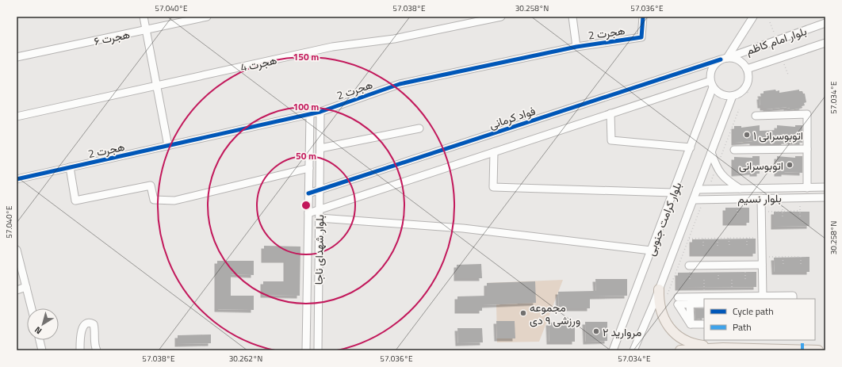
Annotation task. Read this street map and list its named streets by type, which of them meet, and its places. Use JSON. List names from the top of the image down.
{
  "streets": {
    "street": [
      "هجرت 2",
      "هجرت ۶",
      "بلوار امام کاظم",
      "هجرت 4",
      "فواد کرمانی",
      "بلوار نسیم",
      "بلوار کرامت جنوبی",
      "بلوار شهدای ناجا"
    ]
  },
  "crossings": [
    ["هجرت 2", "بلوار شهدای ناجا"],
    ["بلوار امام کاظم", "فواد کرمانی"],
    ["بلوار امام کاظم", "بلوار کرامت جنوبی"],
    ["فواد کرمانی", "بلوار کرامت جنوبی"],
    ["فواد کرمانی", "بلوار شهدای ناجا"],
    ["بلوار نسیم", "بلوار کرامت جنوبی"]
  ],
  "places": [
    "اتوبوسرانی ۱",
    "اتوبوسرانی",
    "مجموعه ورزشی ۹ دی",
    "مروارید ۲"
  ],
  "legend": ["Cycle path", "Path"],
  "north": "bottom left",
  "coordinates": [
    "57.040°E",
    "57.038°E",
    "30.258°N",
    "57.036°E",
    "57.034°E",
    "30.262°N"
  ],
  "rings": ["150 m", "100 m", "50 m"]
}
